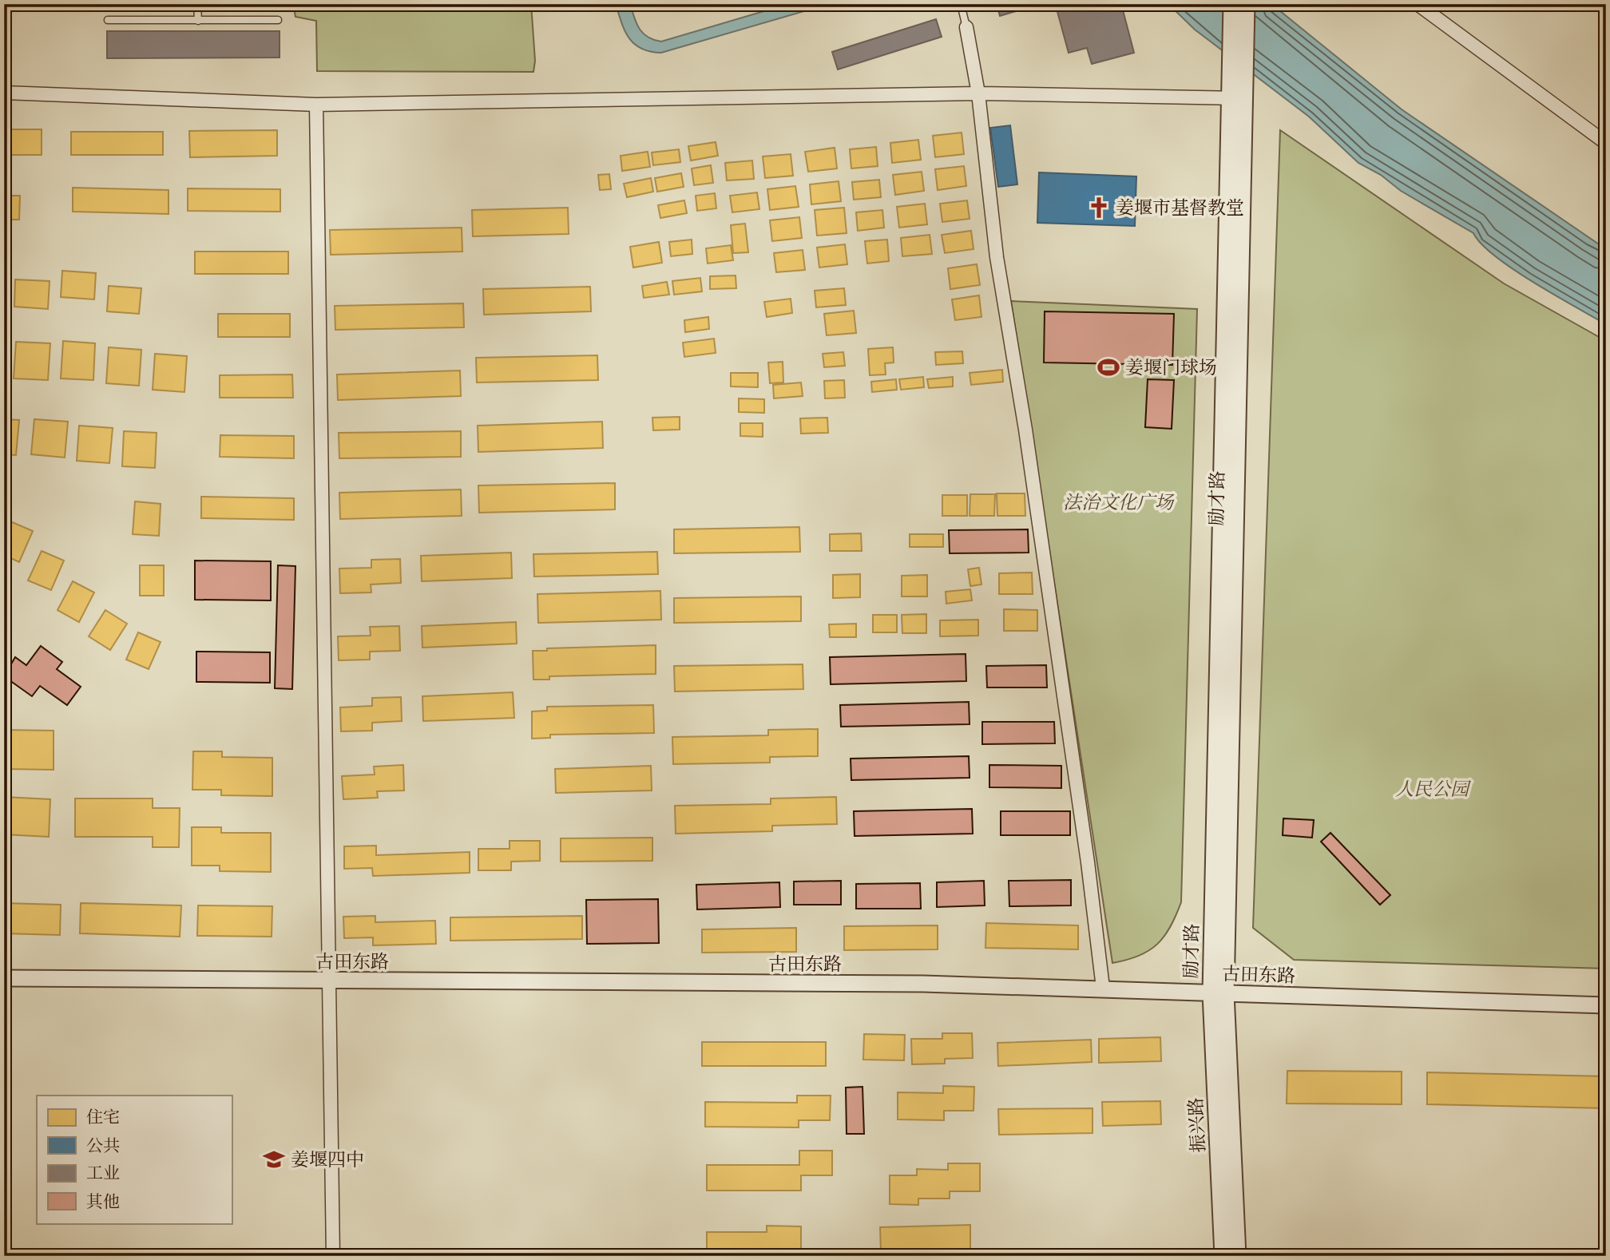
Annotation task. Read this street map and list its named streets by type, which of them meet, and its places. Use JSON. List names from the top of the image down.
{
  "streets": {
    "street": ["励才路", "古田东路", "振兴路"]
  },
  "crossings": [
    ["励才路", "古田东路"],
    ["励才路", "振兴路"],
    ["古田东路", "振兴路"]
  ],
  "parks": ["法治文化广场", "人民公园"],
  "places": {
    "church": ["姜堰市基督教堂"],
    "sports": ["姜堰门球场"],
    "school or university": ["姜堰四中"]
  },
  "legend": [
    "住宅",
    "公共",
    "工业",
    "其他"
  ]
}
